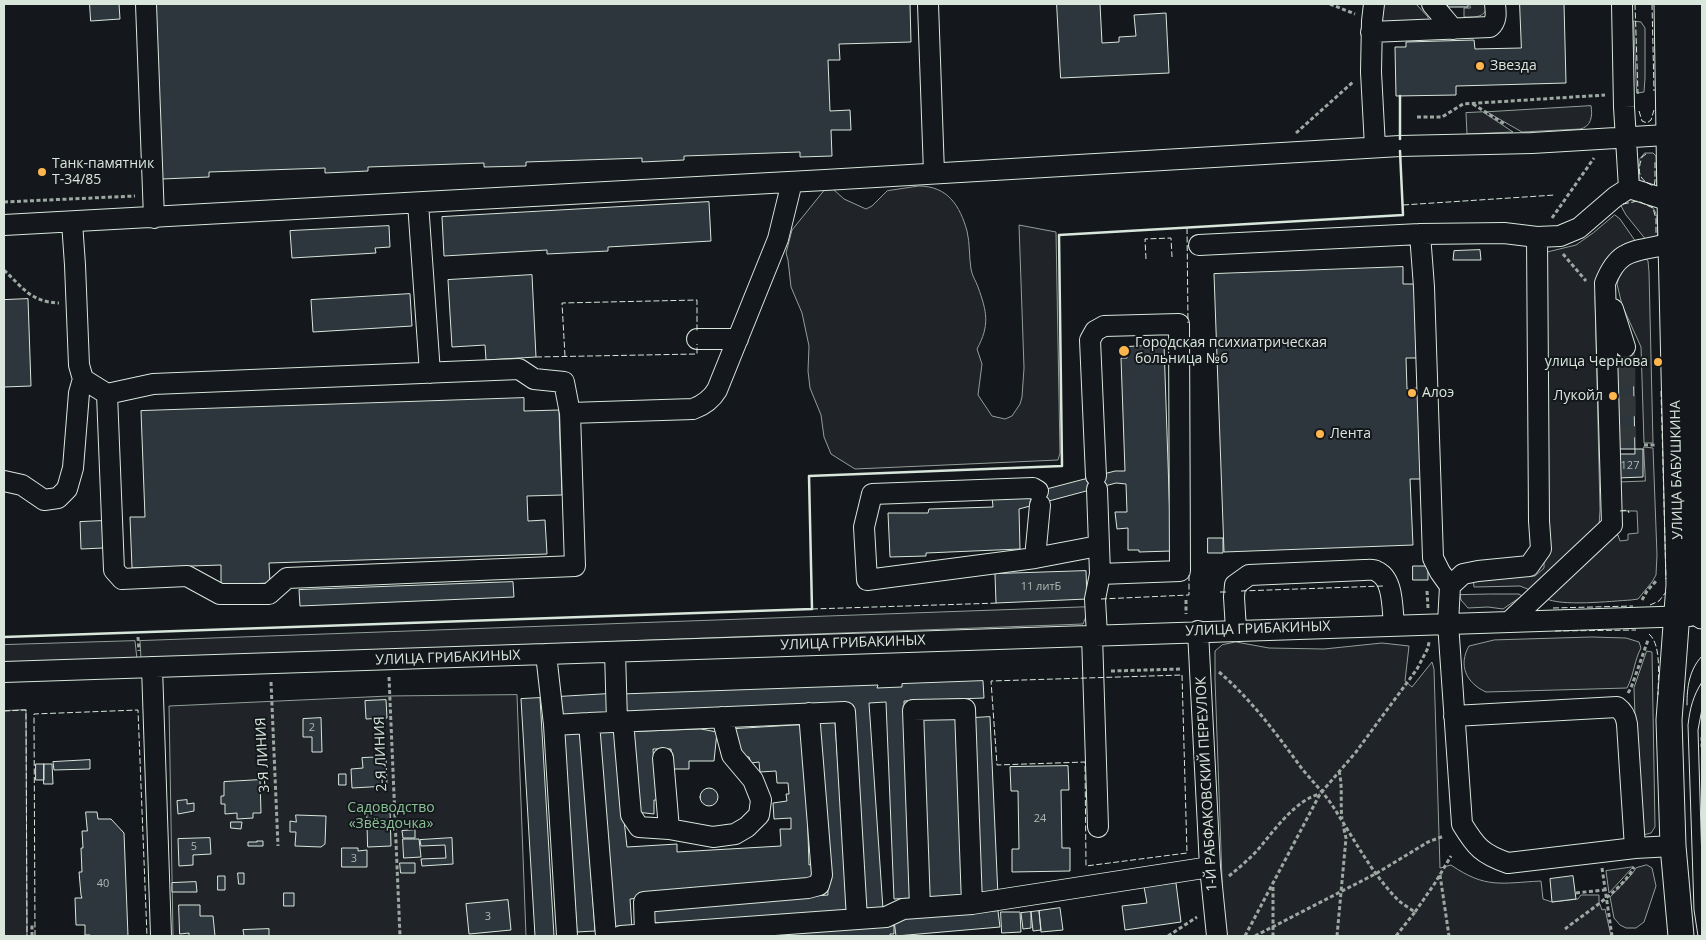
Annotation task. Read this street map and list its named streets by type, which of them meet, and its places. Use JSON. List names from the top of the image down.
{
  "streets": {
    "main road": ["УЛИЦА БАБУШКИНА"],
    "street": ["УЛИЦА ГРИБАКИНЫХ", "1-Й РАБФАКОВСКИЙ ПЕРЕУЛОК"],
    "path": ["2-Я ЛИНИЯ", "3-Я ЛИНИЯ"]
  },
  "crossings": [
    ["УЛИЦА БАБУШКИНА", "УЛИЦА ГРИБАКИНЫХ"],
    ["УЛИЦА ГРИБАКИНЫХ", "2-Я ЛИНИЯ"],
    ["УЛИЦА ГРИБАКИНЫХ", "3-Я ЛИНИЯ"],
    ["УЛИЦА ГРИБАКИНЫХ", "1-Й РАБФАКОВСКИЙ ПЕРЕУЛОК"]
  ],
  "parks": ["Садоводство «Звёздочка»"],
  "places": [
    "Звезда",
    "Танк-памятник Т-34/85",
    "Городская психиатрическая больница №6",
    "улица Чернова",
    "Алоэ",
    "Лукойл",
    "Лента"
  ],
  "house_numbers": [
    "127",
    "11 литБ",
    "2",
    "24",
    "5",
    "3",
    "40",
    "3"
  ]
}
